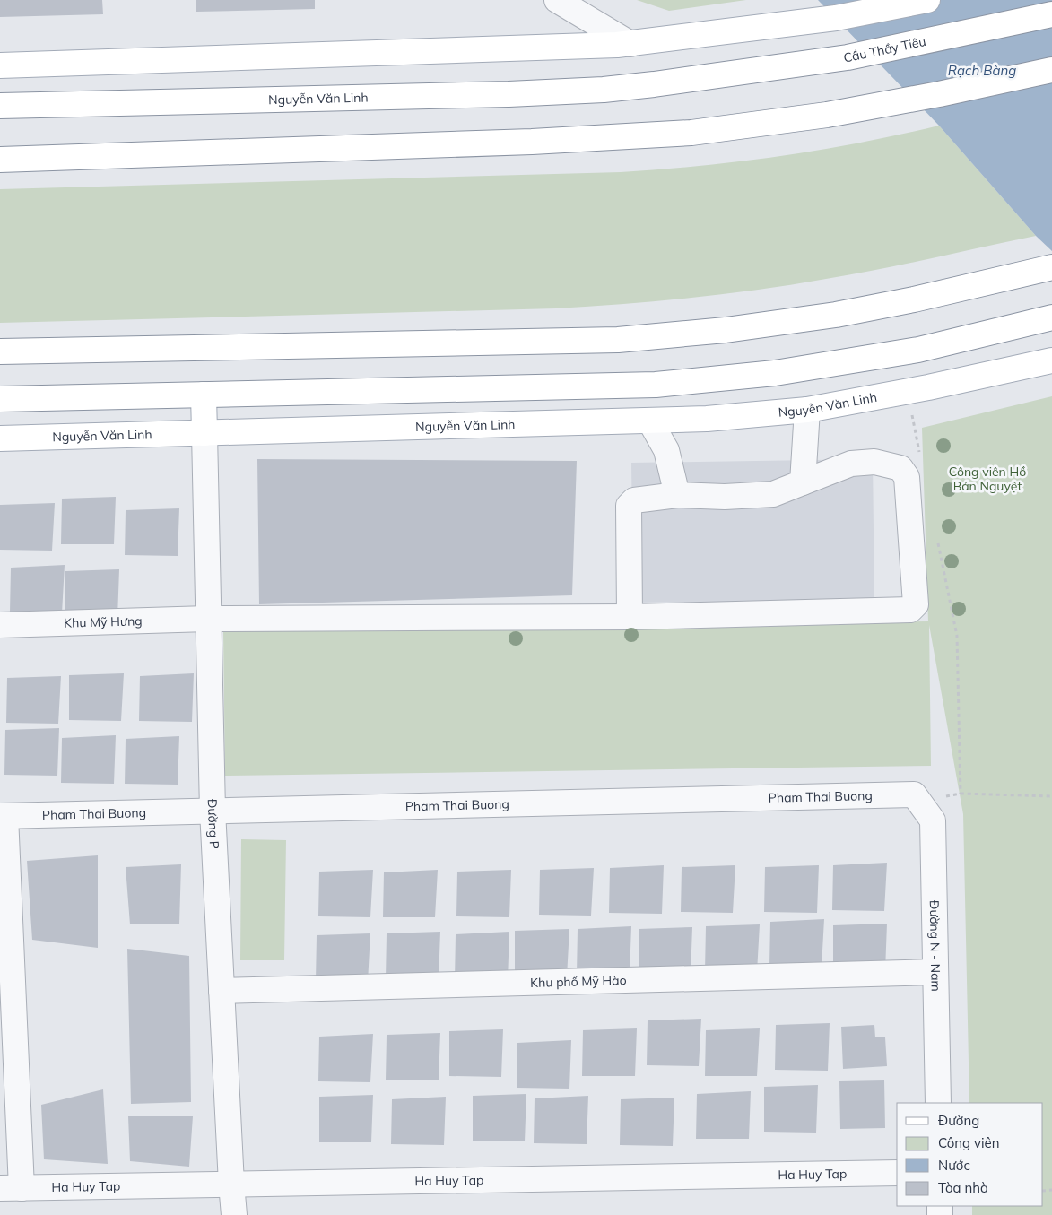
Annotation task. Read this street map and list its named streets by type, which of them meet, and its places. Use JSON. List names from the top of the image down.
{
  "streets": {
    "main road": ["Cầu Thầy Tiêu", "Nguyễn Văn Linh"],
    "street": [
      "Khu Mỹ Hưng",
      "Pham Thai Buong",
      "Đường P",
      "Đường N - Nam",
      "Khu phố Mỹ Hào",
      "Ha Huy Tap"
    ]
  },
  "crossings": [
    ["Cầu Thầy Tiêu", "Nguyễn Văn Linh"],
    ["Nguyễn Văn Linh", "Đường P"],
    ["Khu Mỹ Hưng", "Đường P"],
    ["Pham Thai Buong", "Đường P"],
    ["Pham Thai Buong", "Đường N - Nam"],
    ["Đường P", "Khu phố Mỹ Hào"],
    ["Đường P", "Ha Huy Tap"],
    ["Đường N - Nam", "Khu phố Mỹ Hào"]
  ],
  "water": ["Rạch Bàng"],
  "parks": ["Công viên Hồ Bán Nguyệt"],
  "legend": [
    "Đường",
    "Công viên",
    "Nước",
    "Tòa nhà"
  ]
}
